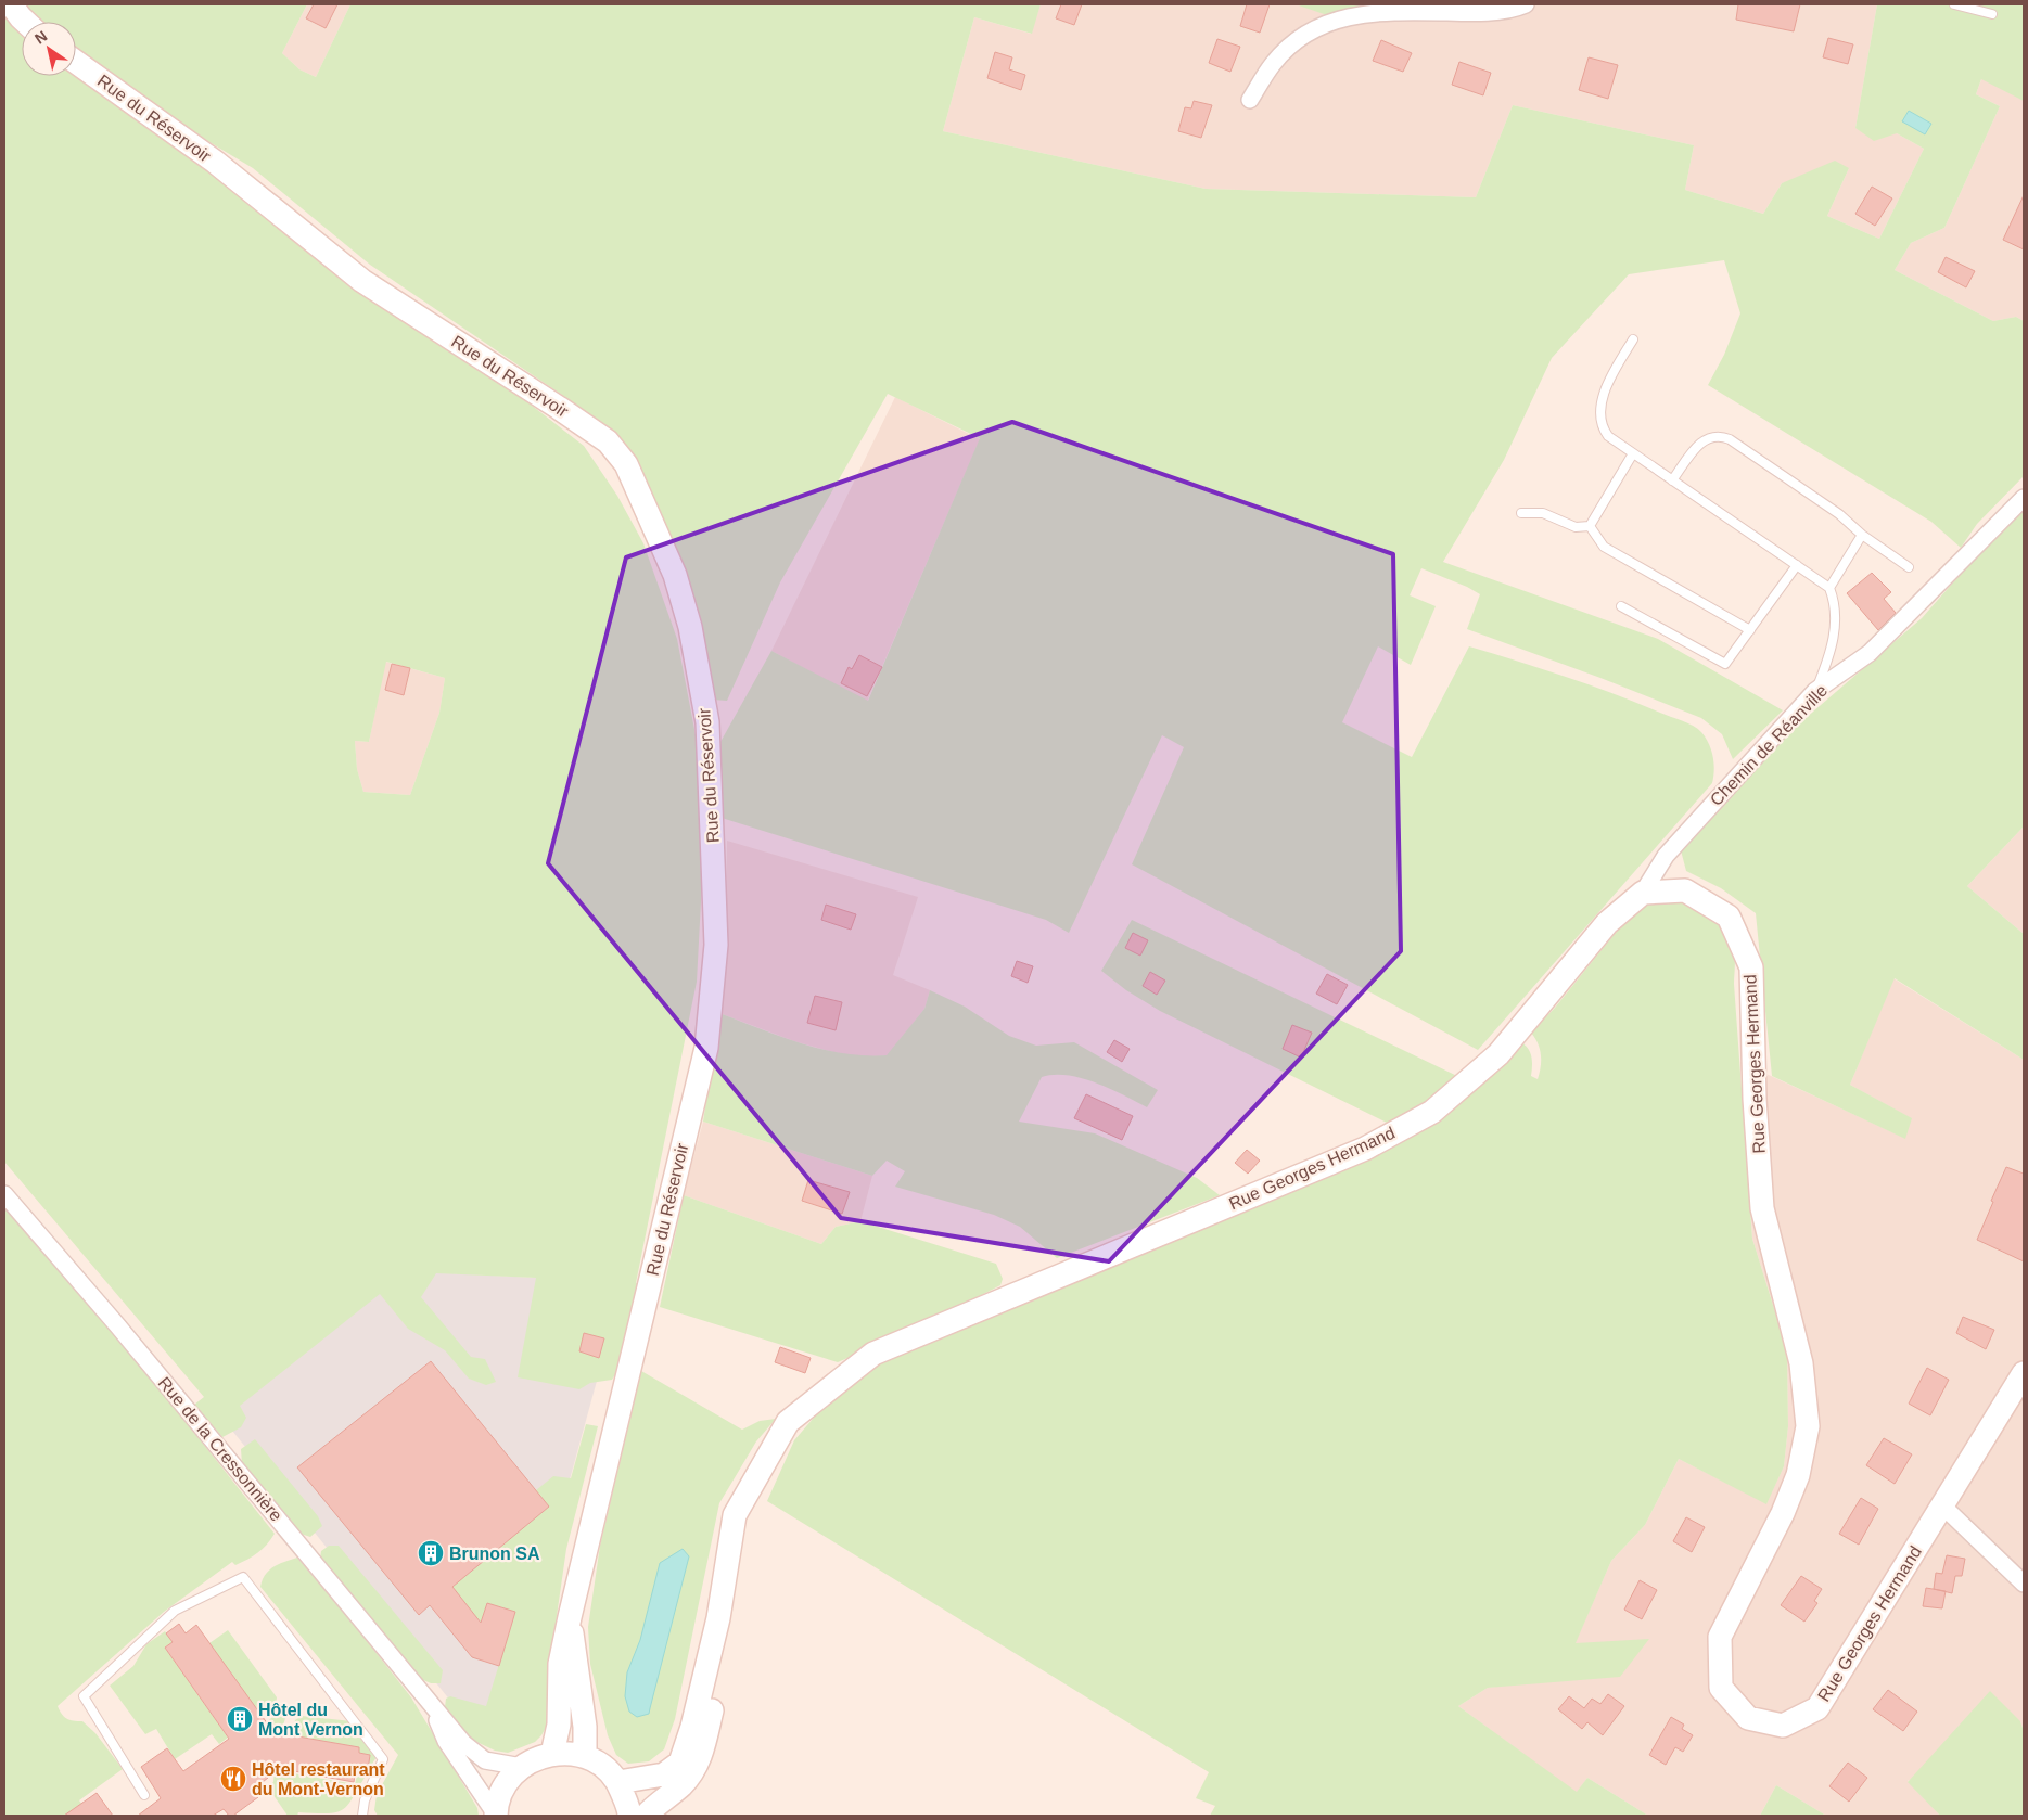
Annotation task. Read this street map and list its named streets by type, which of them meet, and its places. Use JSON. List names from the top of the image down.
{
  "streets": {
    "street": [
      "Rue du Réservoir",
      "Chemin de Réanville",
      "Rue Georges Hermand",
      "Rue de la Cressonnière"
    ]
  },
  "crossings": [
    ["Chemin de Réanville", "Rue Georges Hermand"]
  ],
  "places": {
    "building": ["Brunon SA", "Hôtel du Mont Vernon"],
    "restaurant": ["Hôtel restaurant du Mont-Vernon"]
  },
  "north": "top left"
}
